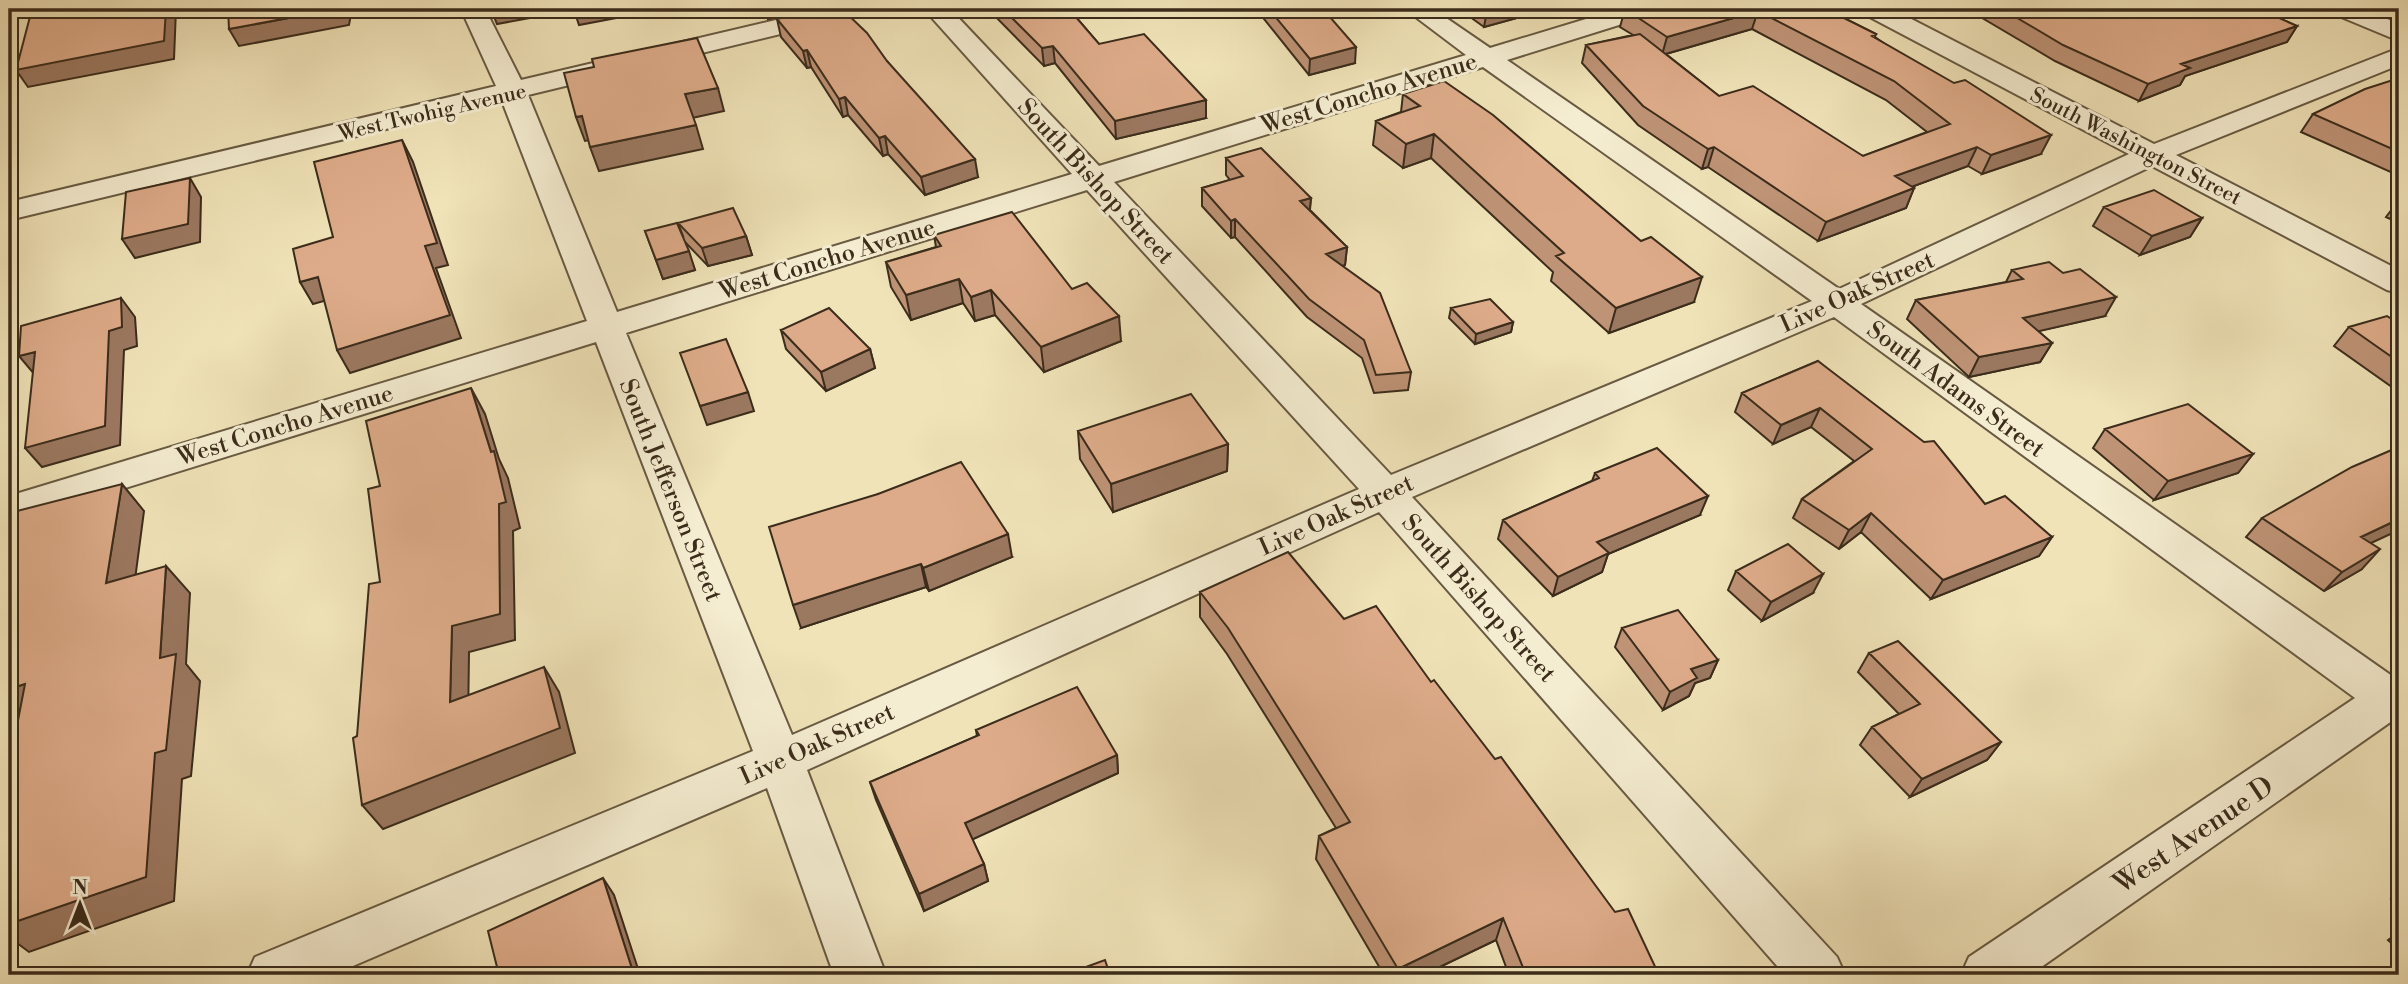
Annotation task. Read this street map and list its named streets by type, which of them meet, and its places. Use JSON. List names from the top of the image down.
{
  "streets": {
    "street": [
      "West Concho Avenue",
      "West Twohig Avenue",
      "South Washington Street",
      "South Bishop Street",
      "Live Oak Street",
      "South Adams Street",
      "South Jefferson Street",
      "West Avenue D"
    ]
  },
  "crossings": [
    ["West Concho Avenue", "South Bishop Street"],
    ["West Concho Avenue", "South Adams Street"],
    ["West Concho Avenue", "South Jefferson Street"],
    ["West Twohig Avenue", "South Jefferson Street"],
    ["South Washington Street", "Live Oak Street"],
    ["South Bishop Street", "Live Oak Street"],
    ["Live Oak Street", "South Adams Street"],
    ["Live Oak Street", "South Jefferson Street"],
    ["South Adams Street", "West Avenue D"]
  ],
  "north": "top"
}
